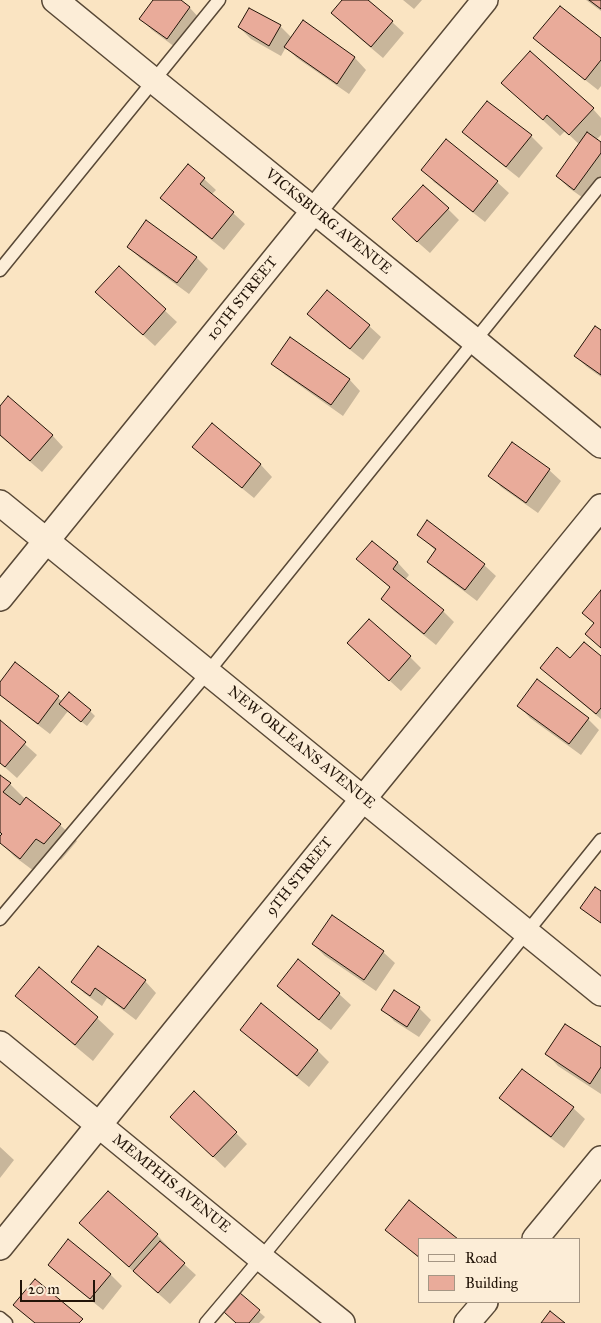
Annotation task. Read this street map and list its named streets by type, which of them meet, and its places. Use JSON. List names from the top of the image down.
{
  "streets": {
    "street": [
      "VICKSBURG AVENUE",
      "10TH STREET",
      "NEW ORLEANS AVENUE",
      "9TH STREET",
      "MEMPHIS AVENUE"
    ]
  },
  "crossings": [
    ["VICKSBURG AVENUE", "10TH STREET"],
    ["10TH STREET", "NEW ORLEANS AVENUE"],
    ["NEW ORLEANS AVENUE", "9TH STREET"],
    ["9TH STREET", "MEMPHIS AVENUE"]
  ],
  "legend": ["Road", "Building"],
  "scale_bar": "20 m"
}
